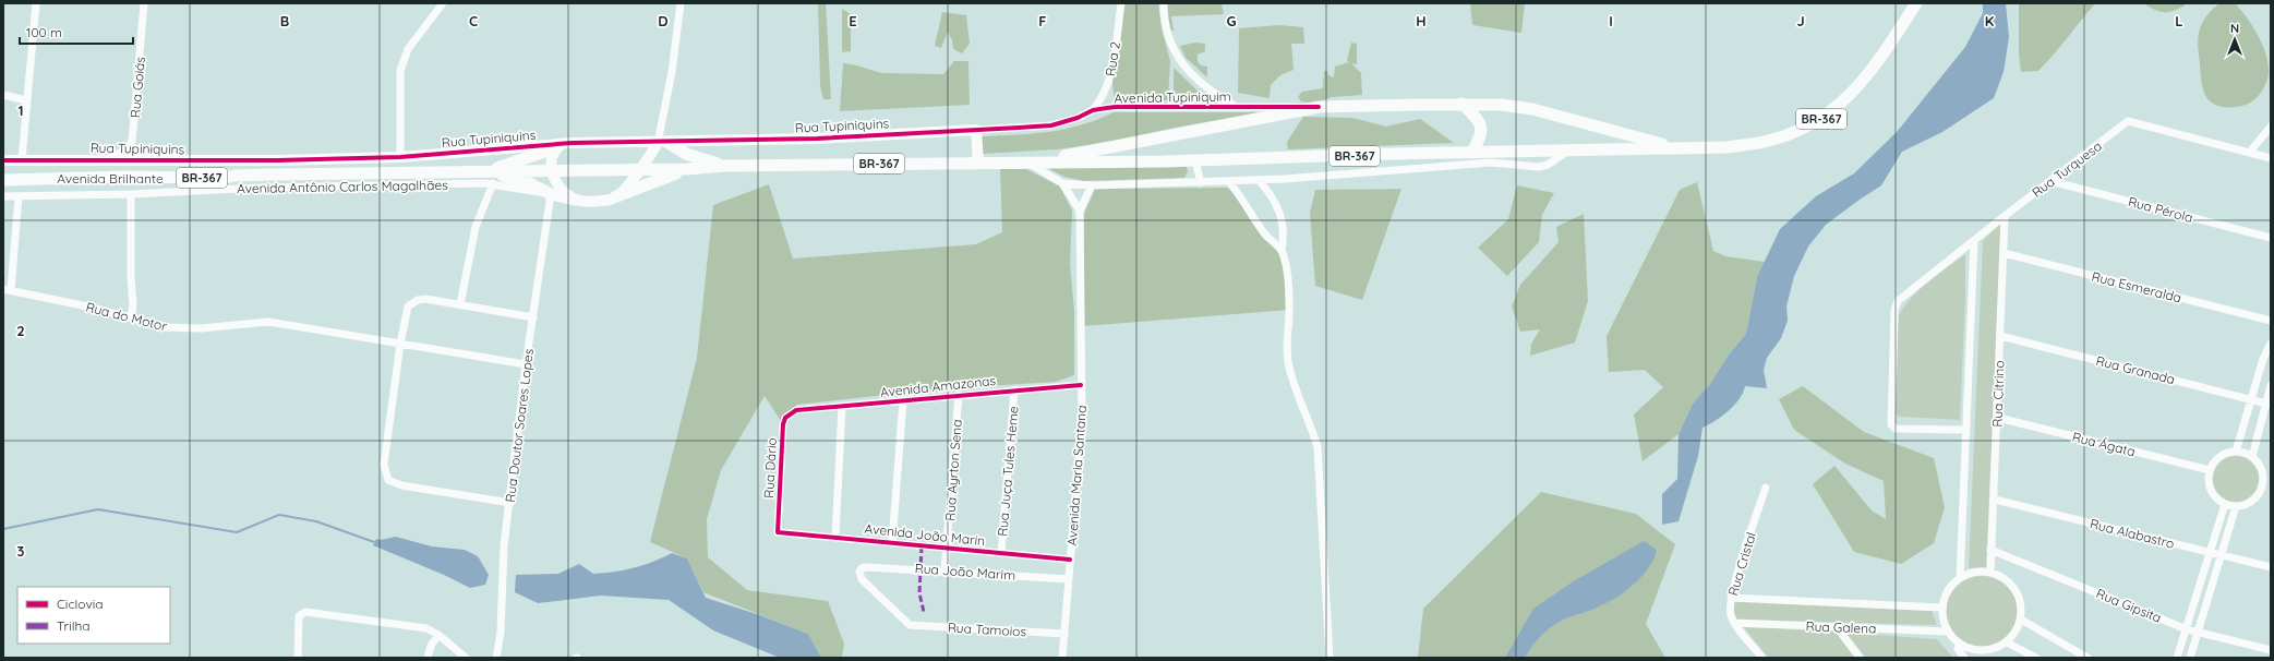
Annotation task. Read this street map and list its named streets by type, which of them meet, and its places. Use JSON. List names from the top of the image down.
{
  "streets": {
    "main road": ["BR-367", "Avenida Brilhante"],
    "street": [
      "Rua 2",
      "Rua Goiás",
      "Avenida Tupiniquim",
      "Rua Tupiniquins",
      "Rua Turquesa",
      "Avenida Antônio Carlos Magalhães",
      "Rua Pérola",
      "Rua Esmeralda",
      "Rua do Motor",
      "Rua Granada",
      "Avenida Amazonas",
      "Rua Citrino",
      "Rua Doutor Soares Lopes",
      "Rua Ágata",
      "Rua Dário",
      "Rua Ayrton Sena",
      "Rua Juça Tules Heme",
      "Avenida Maria Santana",
      "Rua Alabastro",
      "Avenida João Marin",
      "Rua Cristal",
      "Rua João Marim",
      "Rua Gipsita",
      "Rua Galena",
      "Rua Tamoios"
    ]
  },
  "crossings": [
    ["Rua 2", "Avenida Tupiniquim"],
    ["Rua Goiás", "Rua Tupiniquins"],
    ["Avenida Tupiniquim", "BR-367"],
    ["Avenida Tupiniquim", "Rua Tupiniquins"],
    ["BR-367", "Avenida Brilhante"],
    ["Rua Turquesa", "Rua Pérola"],
    ["Rua Turquesa", "Rua Citrino"],
    ["Avenida Antônio Carlos Magalhães", "Rua do Motor"],
    ["Avenida Antônio Carlos Magalhães", "Rua Doutor Soares Lopes"],
    ["Rua Esmeralda", "Rua Citrino"],
    ["Rua do Motor", "Rua Doutor Soares Lopes"],
    ["Rua Granada", "Rua Citrino"],
    ["Avenida Amazonas", "Rua Dário"],
    ["Avenida Amazonas", "Rua Ayrton Sena"],
    ["Avenida Amazonas", "Rua Juça Tules Heme"],
    ["Avenida Amazonas", "Avenida Maria Santana"],
    ["Rua Citrino", "Rua Ágata"],
    ["Rua Citrino", "Rua Alabastro"],
    ["Rua Citrino", "Rua Gipsita"],
    ["Rua Citrino", "Rua Galena"],
    ["Rua Dário", "Avenida João Marin"],
    ["Rua Ayrton Sena", "Avenida João Marin"],
    ["Rua Ayrton Sena", "Rua João Marim"],
    ["Rua Juça Tules Heme", "Avenida João Marin"],
    ["Avenida Maria Santana", "Avenida João Marin"],
    ["Avenida Maria Santana", "Rua João Marim"],
    ["Avenida Maria Santana", "Rua Tamoios"],
    ["Rua Cristal", "Rua Galena"],
    ["Rua João Marim", "Rua Tamoios"]
  ],
  "legend": ["Ciclovia", "Trilha"],
  "scale_bar": "100 m",
  "north": "top",
  "grid": {
    "columns": [
      "B",
      "C",
      "D",
      "E",
      "F",
      "G",
      "H",
      "I",
      "J",
      "K",
      "L"
    ],
    "rows": ["1", "2", "3"]
  }
}
